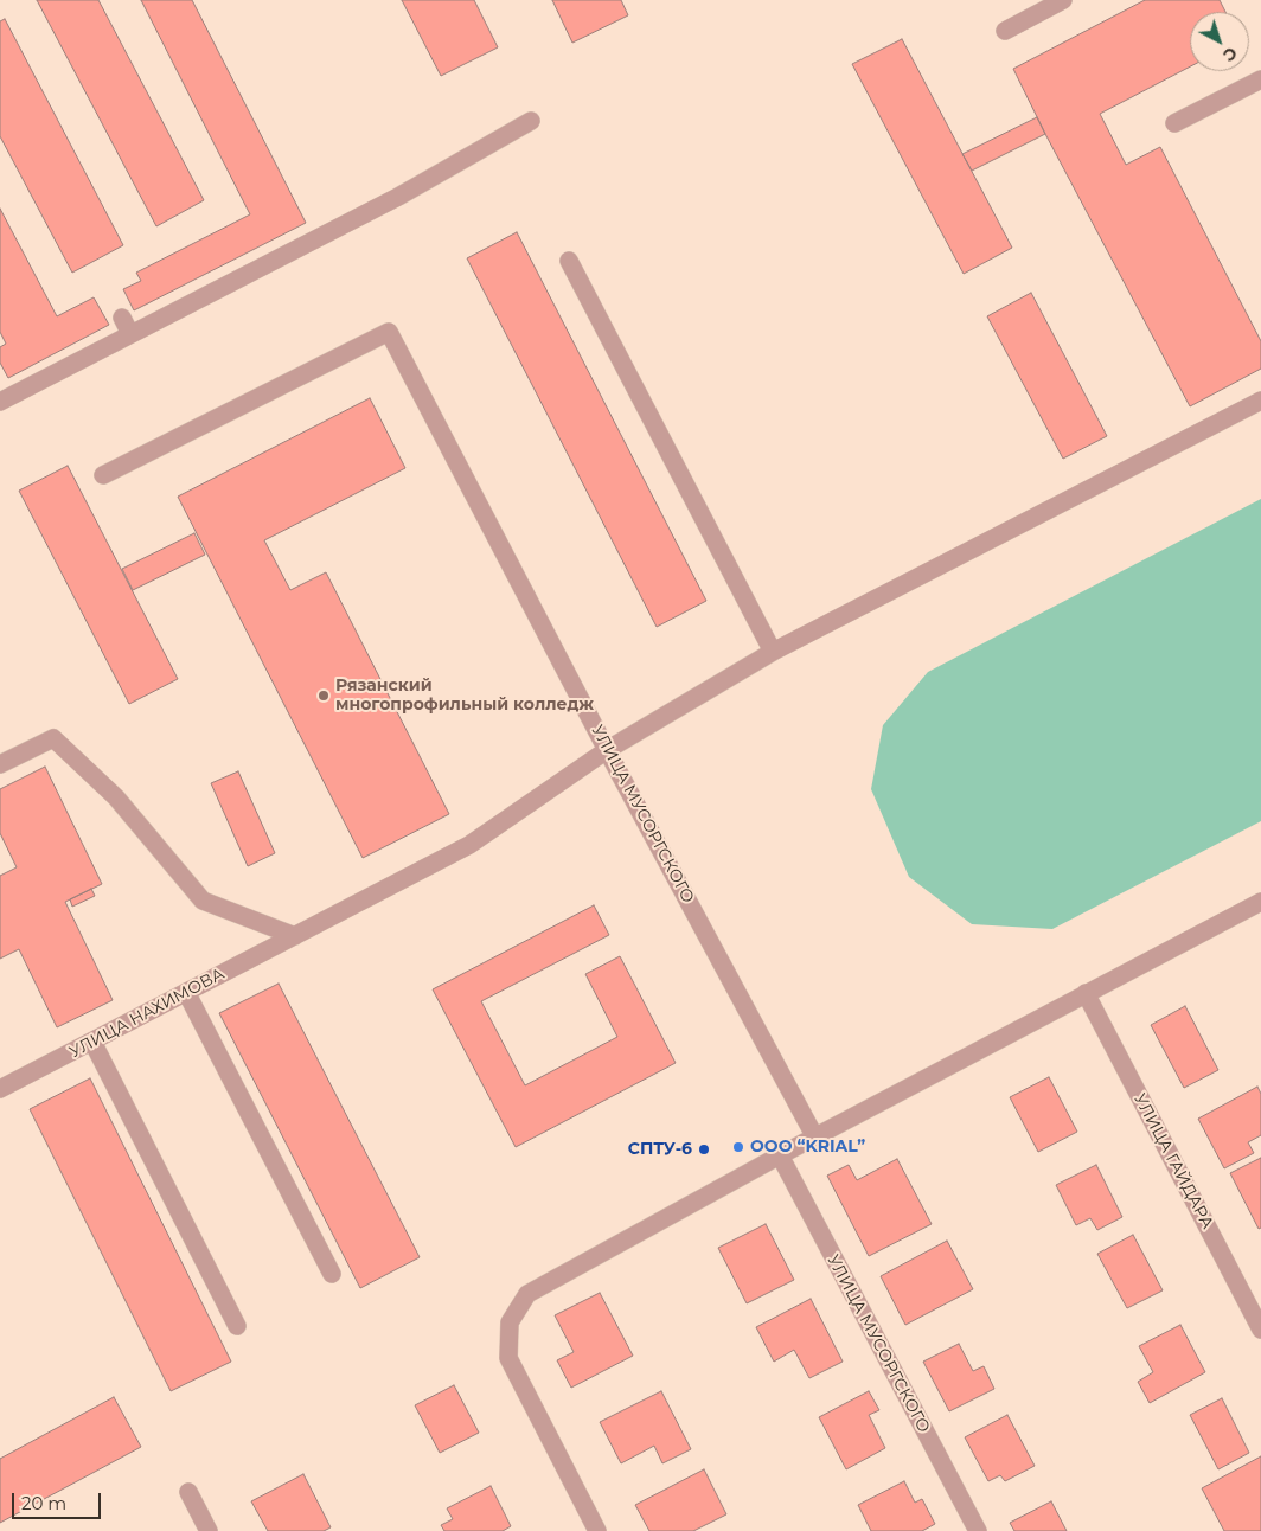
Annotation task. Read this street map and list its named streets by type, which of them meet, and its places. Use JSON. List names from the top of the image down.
{
  "streets": {
    "street": ["УЛИЦА МУСОРГСКОГО", "УЛИЦА НАХИМОВА", "УЛИЦА ГАЙДАРА"]
  },
  "crossings": [
    ["УЛИЦА МУСОРГСКОГО", "УЛИЦА НАХИМОВА"]
  ],
  "places": ["Рязанский многопрофильный колледж", "OOO “KRIAL”", "СПТУ-6"],
  "scale_bar": "20 m",
  "north": "bottom right"
}
